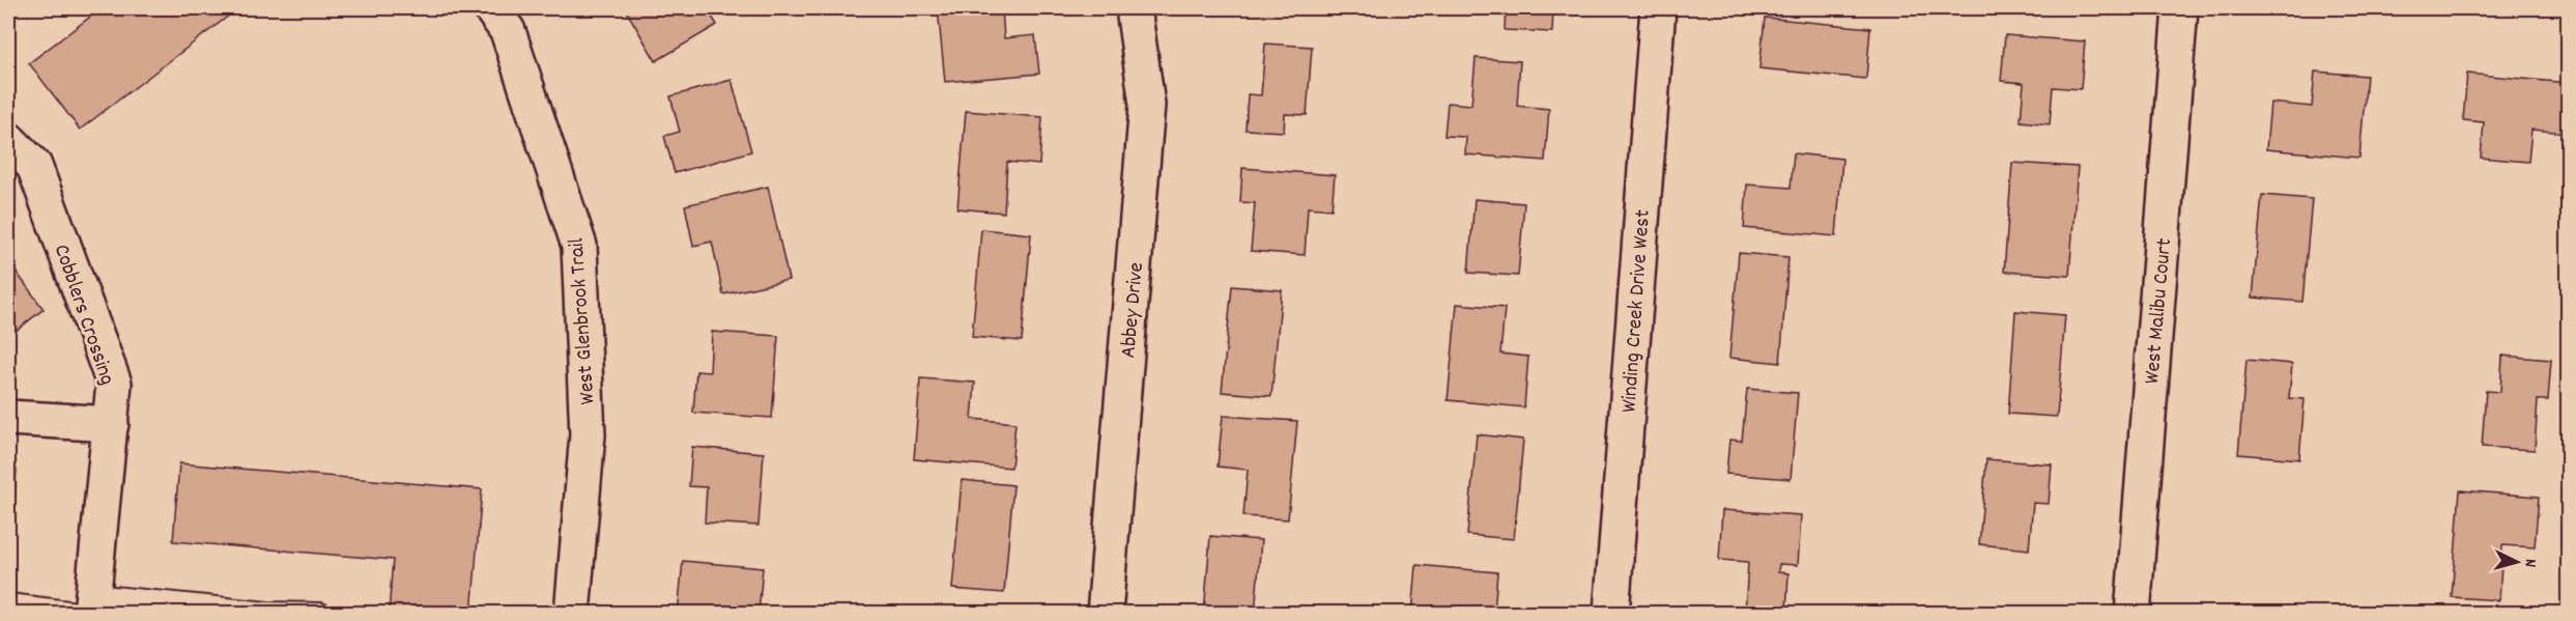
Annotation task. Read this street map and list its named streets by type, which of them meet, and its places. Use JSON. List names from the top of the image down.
{
  "streets": {
    "street": [
      "Abbey Drive",
      "Winding Creek Drive West",
      "West Malibu Court",
      "Cobblers Crossing",
      "West Glenbrook Trail"
    ]
  },
  "north": "right"
}
